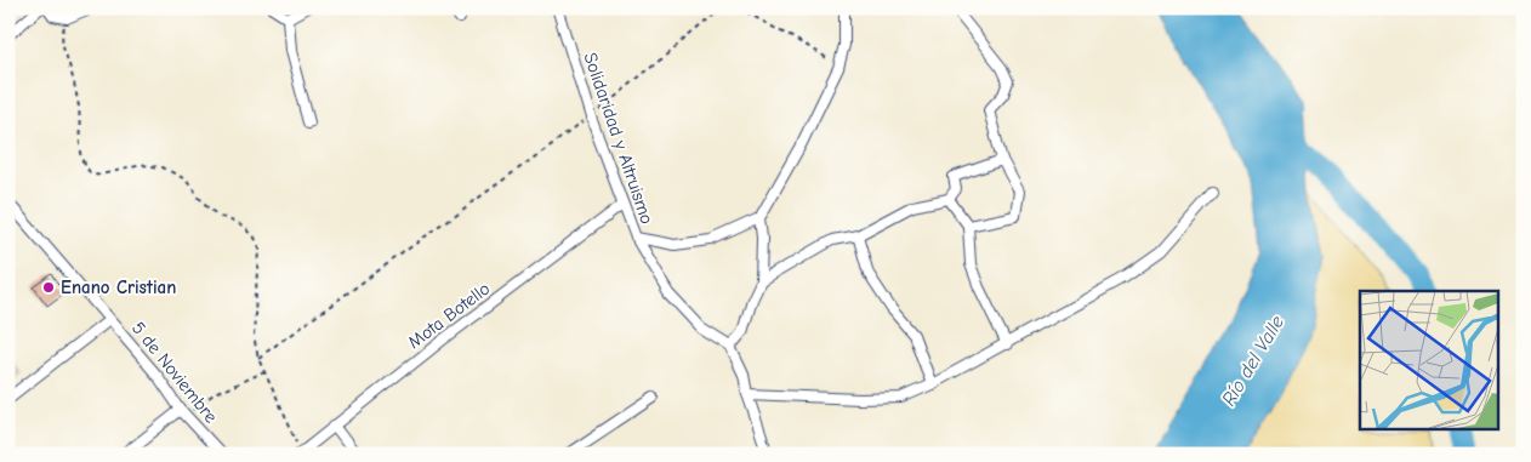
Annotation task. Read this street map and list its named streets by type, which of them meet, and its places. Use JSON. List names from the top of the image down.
{
  "streets": {
    "street": ["Solidaridad y Altruismo", "Mota Botello", "5 de Noviembre"]
  },
  "crossings": [
    ["Solidaridad y Altruismo", "Mota Botello"]
  ],
  "water": ["Río del Valle"],
  "places": ["Enano Cristian"]
}
